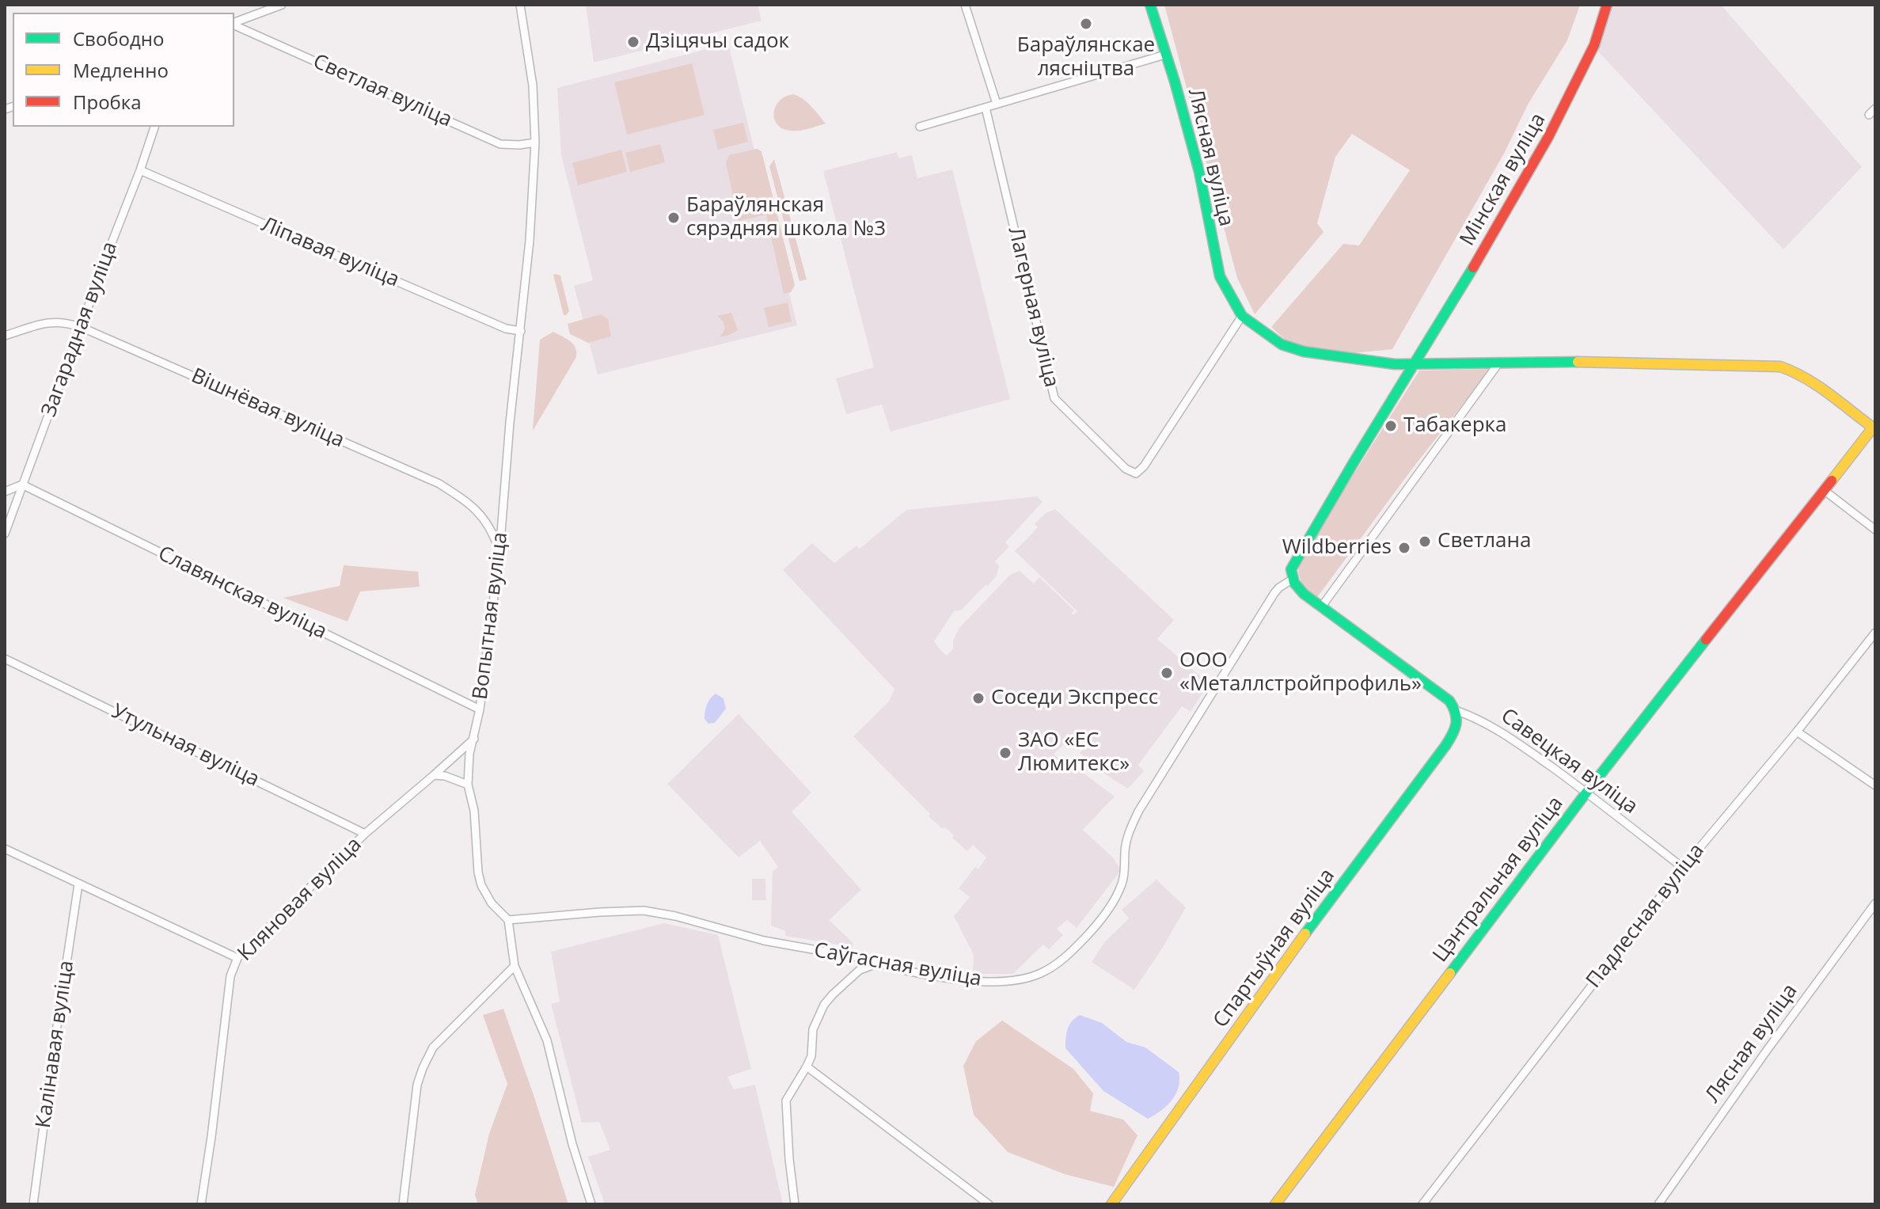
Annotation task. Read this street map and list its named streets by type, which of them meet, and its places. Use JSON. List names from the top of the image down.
{
  "streets": {
    "street": [
      "Светлая вуліца",
      "Лясная вуліца",
      "Мінская вуліца",
      "Ліпавая вуліца",
      "Лагерная вуліца",
      "Загарадная вуліца",
      "Вішнёвая вуліца",
      "Славянская вуліца",
      "Вопытная вуліца",
      "Утульная вуліца",
      "Савецкая вуліца",
      "Цэнтральная вуліца",
      "Кляновая вуліца",
      "Падлесная вуліца",
      "Спартыўная вуліца",
      "Саўгасная вуліца",
      "Калінавая вуліца"
    ]
  },
  "crossings": [
    ["Светлая вуліца", "Вопытная вуліца"],
    ["Лясная вуліца", "Лагерная вуліца"],
    ["Мінская вуліца", "Савецкая вуліца"],
    ["Мінская вуліца", "Саўгасная вуліца"],
    ["Ліпавая вуліца", "Загарадная вуліца"],
    ["Ліпавая вуліца", "Вопытная вуліца"],
    ["Загарадная вуліца", "Вішнёвая вуліца"],
    ["Загарадная вуліца", "Славянская вуліца"],
    ["Вішнёвая вуліца", "Вопытная вуліца"],
    ["Славянская вуліца", "Вопытная вуліца"],
    ["Вопытная вуліца", "Кляновая вуліца"],
    ["Вопытная вуліца", "Саўгасная вуліца"],
    ["Утульная вуліца", "Кляновая вуліца"],
    ["Савецкая вуліца", "Цэнтральная вуліца"],
    ["Савецкая вуліца", "Падлесная вуліца"],
    ["Савецкая вуліца", "Спартыўная вуліца"],
    ["Савецкая вуліца", "Саўгасная вуліца"]
  ],
  "places": [
    "Бараўлянскае лясніцтва",
    "Дзіцячы садок",
    "Бараўлянская сярэдняя школа №3",
    "Табакерка",
    "Светлана",
    "Wildberries",
    "ООО «Металлстройпрофиль»",
    "Соседи Экспресс",
    "ЗАО «ЕС Люмитекс»"
  ],
  "legend": ["Свободно", "Медленно", "Пробка"]
}
